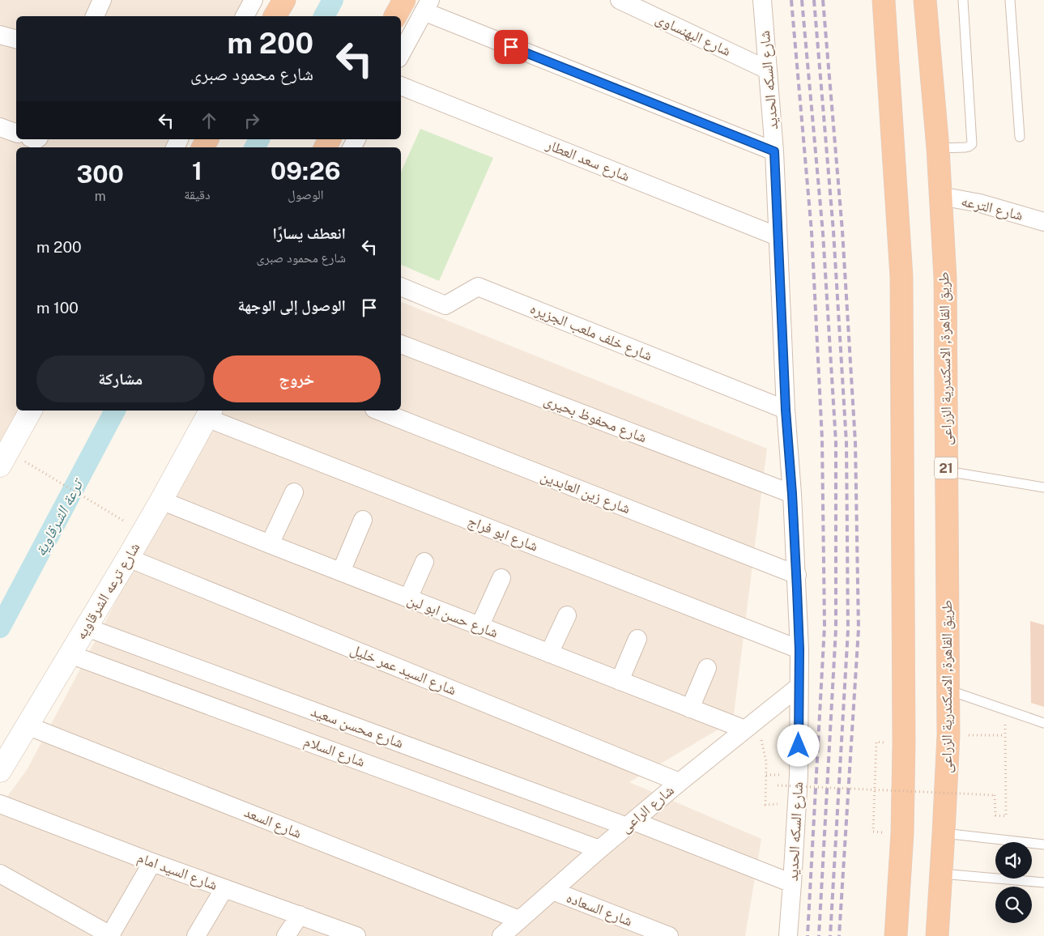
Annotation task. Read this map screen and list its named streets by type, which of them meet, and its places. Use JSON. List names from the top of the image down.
{
  "streets": {
    "highway": ["طريق القاهرة, الاسكندرية الزراعى", "21"],
    "street": [
      "شارع البهنساوى",
      "شارع السكه الحديد",
      "شارع سعد العطار",
      "شارع الترعه",
      "شارع خلف ملعب الجزيره",
      "شارع محفوظ بحيرى",
      "شارع زين العابدين",
      "شارع ابو فراج",
      "شارع ترعه الشرقاويه",
      "شارع حسن ابو لبن",
      "شارع السيد عمر خليل",
      "شارع محسن سعيد",
      "شارع السلام",
      "شارع الراعى",
      "شارع السعد",
      "شارع السيد امام",
      "شارع السعاده"
    ]
  },
  "crossings": [
    ["شارع البهنساوى", "شارع السكه الحديد"],
    ["شارع السكه الحديد", "شارع سعد العطار"],
    ["شارع السكه الحديد", "شارع خلف ملعب الجزيره"],
    ["شارع السكه الحديد", "شارع محفوظ بحيرى"],
    ["شارع السكه الحديد", "شارع زين العابدين"],
    ["شارع السكه الحديد", "شارع ابو فراج"],
    ["شارع السكه الحديد", "شارع محسن سعيد"],
    ["شارع السكه الحديد", "شارع الراعى"],
    ["شارع الترعه", "طريق القاهرة, الاسكندرية الزراعى"],
    ["شارع ابو فراج", "شارع ترعه الشرقاويه"],
    ["شارع ترعه الشرقاويه", "شارع حسن ابو لبن"],
    ["شارع ترعه الشرقاويه", "شارع السيد عمر خليل"],
    ["شارع ترعه الشرقاويه", "شارع محسن سعيد"],
    ["شارع ترعه الشرقاويه", "شارع السلام"],
    ["شارع ترعه الشرقاويه", "شارع السعد"],
    ["شارع حسن ابو لبن", "شارع الراعى"],
    ["شارع السيد عمر خليل", "شارع الراعى"],
    ["شارع محسن سعيد", "شارع الراعى"],
    ["شارع السلام", "شارع الراعى"],
    ["شارع الراعى", "شارع السعد"],
    ["شارع الراعى", "شارع السعاده"]
  ],
  "water": ["ترعة الشرقاوية"],
  "page": {
    "turn": ["200 m", "شارع محمود صبرى"],
    "eta": [
      "09:26",
      "الوصول",
      "1",
      "دقيقة",
      "300",
      "m"
    ],
    "list": [
      {
        "name": "انعطف يسارًا",
        "note": "شارع محمود صبرى",
        "value": "200 m"
      },
      {
        "name": "الوصول إلى الوجهة",
        "value": "100 m"
      }
    ],
    "buttons": ["خروج", "مشاركة"]
  }
}
